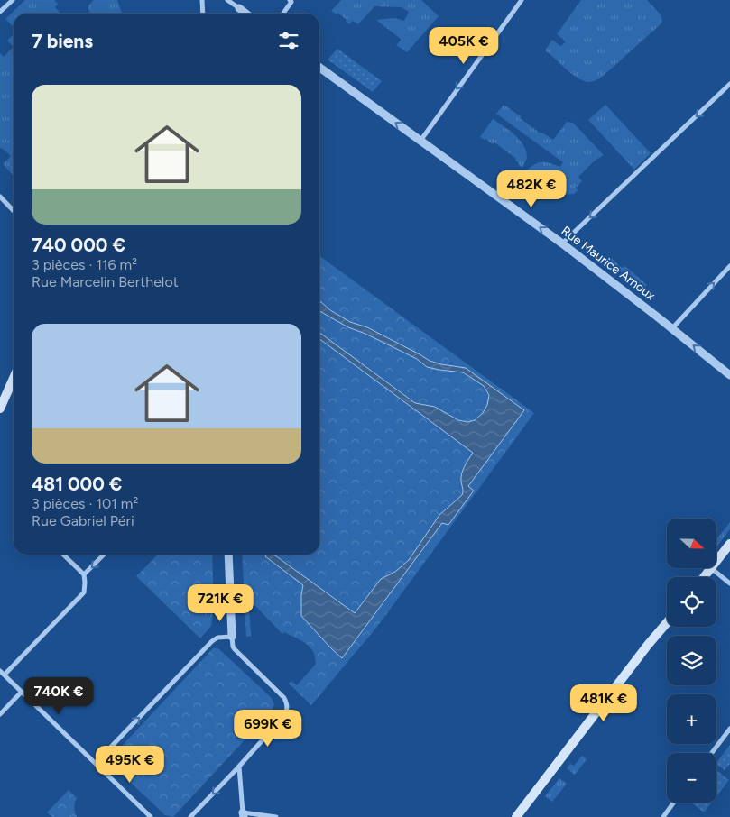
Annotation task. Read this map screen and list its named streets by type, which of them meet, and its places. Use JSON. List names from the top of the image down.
{
  "streets": {
    "street": ["Rue Maurice Arnoux"]
  },
  "one_way": ["Rue Maurice Arnoux"],
  "north": "right",
  "page": {
    "heading": "7 biens",
    "price": [
      "405K €",
      "482K €",
      "721K €",
      "740K €",
      "481K €",
      "699K €",
      "495K €"
    ],
    "list": [
      {
        "name": "740 000 €",
        "note": "3 pièces · 116 m² · Rue Marcelin Berthelot"
      },
      {
        "name": "481 000 €",
        "note": "3 pièces · 101 m² · Rue Gabriel Péri"
      }
    ],
    "map_buttons": ["+", "−"]
  }
}
